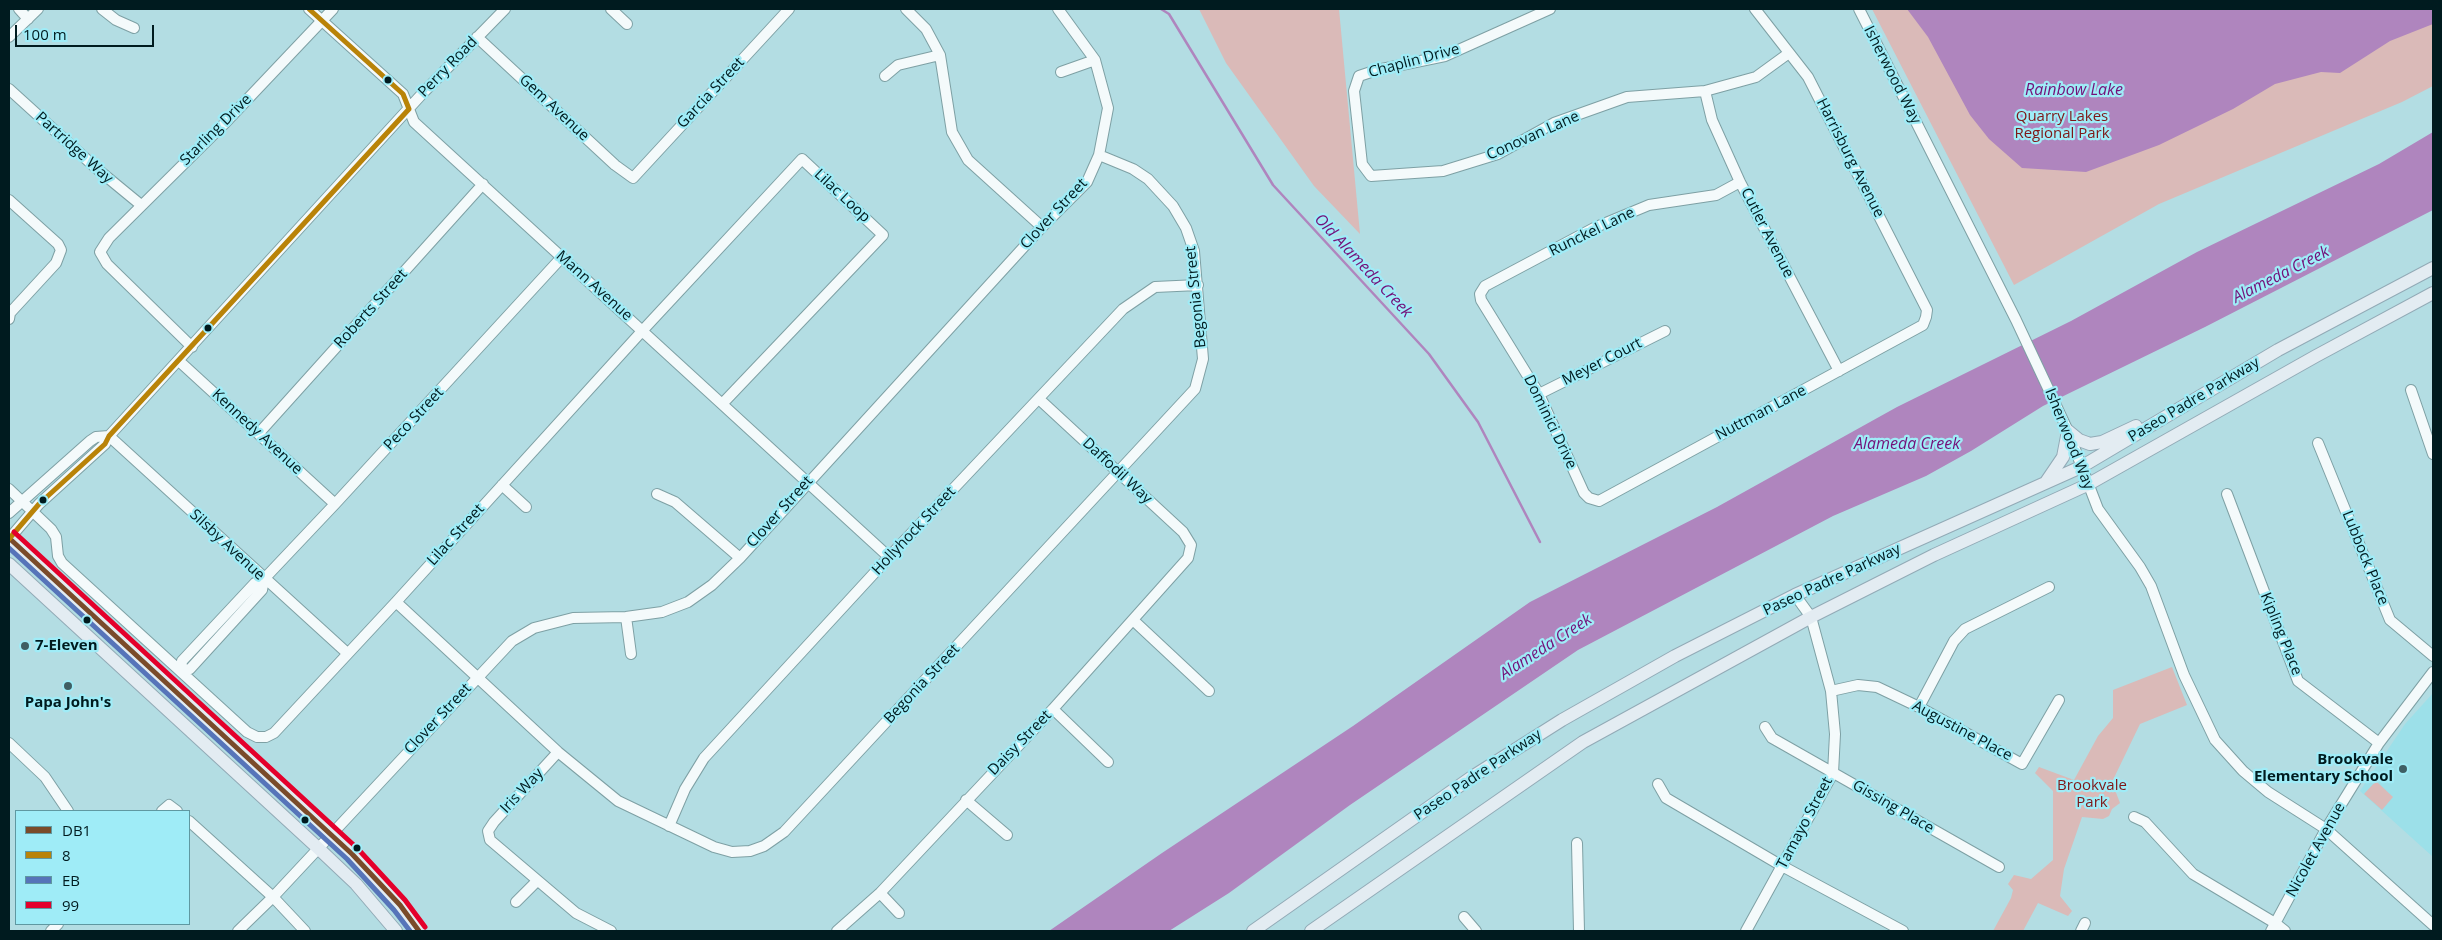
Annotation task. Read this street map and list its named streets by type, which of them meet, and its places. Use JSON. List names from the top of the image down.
{
  "streets": {
    "main road": ["Paseo Padre Parkway"],
    "street": [
      "Chaplin Drive",
      "Perry Road",
      "Isherwood Way",
      "Garcia Street",
      "Gem Avenue",
      "Starling Drive",
      "Conovan Lane",
      "Partridge Way",
      "Harrisburg Avenue",
      "Lilac Loop",
      "Clover Street",
      "Runckel Lane",
      "Cutler Avenue",
      "Mann Avenue",
      "Begonia Street",
      "Roberts Street",
      "Meyer Court",
      "Nuttman Lane",
      "Peco Street",
      "Dominici Drive",
      "Kennedy Avenue",
      "Daffodil Way",
      "Hollyhock Street",
      "Lilac Street",
      "Silsby Avenue",
      "Lubbock Place",
      "Kipling Place",
      "Augustine Place",
      "Daisy Street",
      "Iris Way",
      "Gissing Place",
      "Tamayo Street",
      "Nicolet Avenue"
    ]
  },
  "crossings": [
    ["Chaplin Drive", "Conovan Lane"],
    ["Perry Road", "Gem Avenue"],
    ["Perry Road", "Starling Drive"],
    ["Perry Road", "Mann Avenue"],
    ["Perry Road", "Kennedy Avenue"],
    ["Perry Road", "Silsby Avenue"],
    ["Isherwood Way", "Paseo Padre Parkway"],
    ["Isherwood Way", "Nicolet Avenue"],
    ["Garcia Street", "Gem Avenue"],
    ["Starling Drive", "Partridge Way"],
    ["Starling Drive", "Mann Avenue"],
    ["Conovan Lane", "Harrisburg Avenue"],
    ["Conovan Lane", "Cutler Avenue"],
    ["Harrisburg Avenue", "Nuttman Lane"],
    ["Lilac Loop", "Mann Avenue"],
    ["Lilac Loop", "Lilac Street"],
    ["Clover Street", "Mann Avenue"],
    ["Clover Street", "Begonia Street"],
    ["Runckel Lane", "Cutler Avenue"],
    ["Runckel Lane", "Dominici Drive"],
    ["Cutler Avenue", "Nuttman Lane"],
    ["Mann Avenue", "Roberts Street"],
    ["Mann Avenue", "Peco Street"],
    ["Mann Avenue", "Hollyhock Street"],
    ["Mann Avenue", "Lilac Street"],
    ["Begonia Street", "Daffodil Way"],
    ["Begonia Street", "Hollyhock Street"],
    ["Begonia Street", "Lilac Street"],
    ["Begonia Street", "Iris Way"],
    ["Roberts Street", "Kennedy Avenue"],
    ["Meyer Court", "Dominici Drive"],
    ["Paseo Padre Parkway", "Tamayo Street"],
    ["Nuttman Lane", "Dominici Drive"],
    ["Peco Street", "Kennedy Avenue"],
    ["Peco Street", "Lilac Street"],
    ["Peco Street", "Silsby Avenue"],
    ["Daffodil Way", "Hollyhock Street"],
    ["Daffodil Way", "Daisy Street"],
    ["Lilac Street", "Silsby Avenue"],
    ["Kipling Place", "Nicolet Avenue"],
    ["Augustine Place", "Tamayo Street"],
    ["Gissing Place", "Tamayo Street"]
  ],
  "water": ["Rainbow Lake", "Old Alameda Creek", "Alameda Creek"],
  "parks": ["Quarry Lakes Regional Park", "Brookvale Park"],
  "places": ["7-Eleven", "Papa John's", "Brookvale Elementary School"],
  "lines": [
    "transit line 8",
    "transit line 99",
    "transit line DB1",
    "transit line EB"
  ],
  "legend": [
    "DB1",
    "8",
    "EB",
    "99"
  ],
  "scale_bar": "100 m"
}
